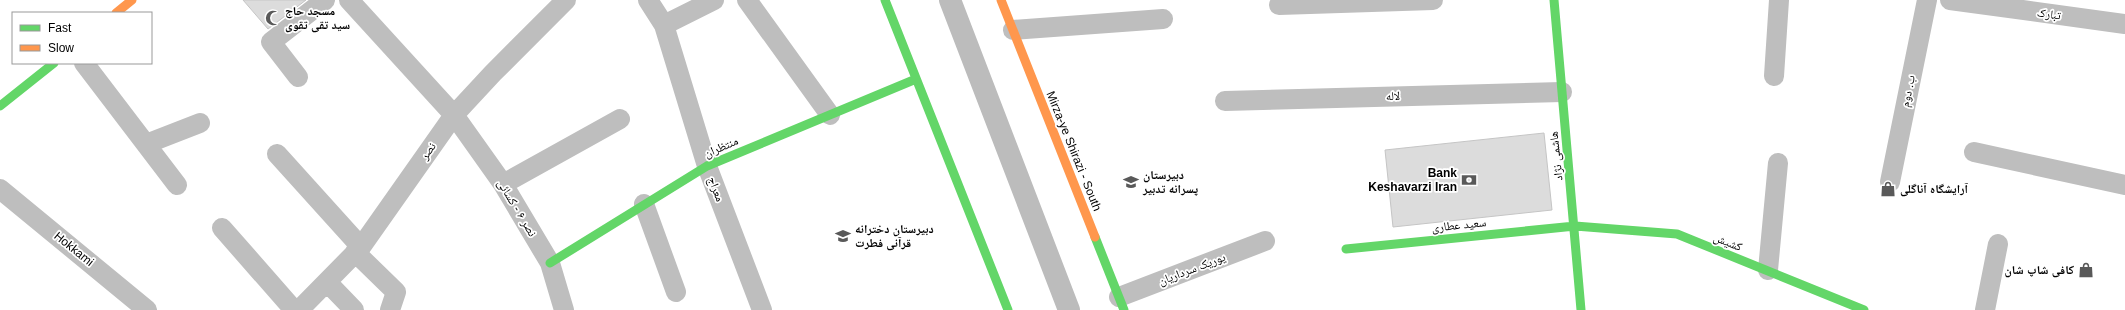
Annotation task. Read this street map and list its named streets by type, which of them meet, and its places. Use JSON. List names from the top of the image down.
{
  "streets": {
    "street": [
      "تبارک",
      "ب. دوم",
      "لاله",
      "منتظران",
      "نصر",
      "Mirza-ye Shirazi - South",
      "هاشمی نژاد",
      "معراج",
      "نصر ۶ - کسائی",
      "سعید عطاری",
      "کشیش",
      "Hokkami",
      "یوریک سرداریان"
    ]
  },
  "crossings": [
    ["لاله", "هاشمی نژاد"],
    ["منتظران", "معراج"],
    ["منتظران", "نصر ۶ - کسائی"],
    ["نصر", "نصر ۶ - کسائی"],
    ["Mirza-ye Shirazi - South", "یوریک سرداریان"],
    ["هاشمی نژاد", "سعید عطاری"],
    ["هاشمی نژاد", "کشیش"],
    ["سعید عطاری", "کشیش"]
  ],
  "places": {
    "mosque": ["مسجد حاج سید تقی تقوی"],
    "bank": ["Bank Keshavarzi Iran"],
    "school or university": ["دبیرستان پسرانه تدبیر", "دبیرستان دخترانه قرآنی فطرت"],
    "shop": ["آرایشگاه آناگلی", "کافی شاپ شان"]
  },
  "legend": ["Fast", "Slow"]
}
